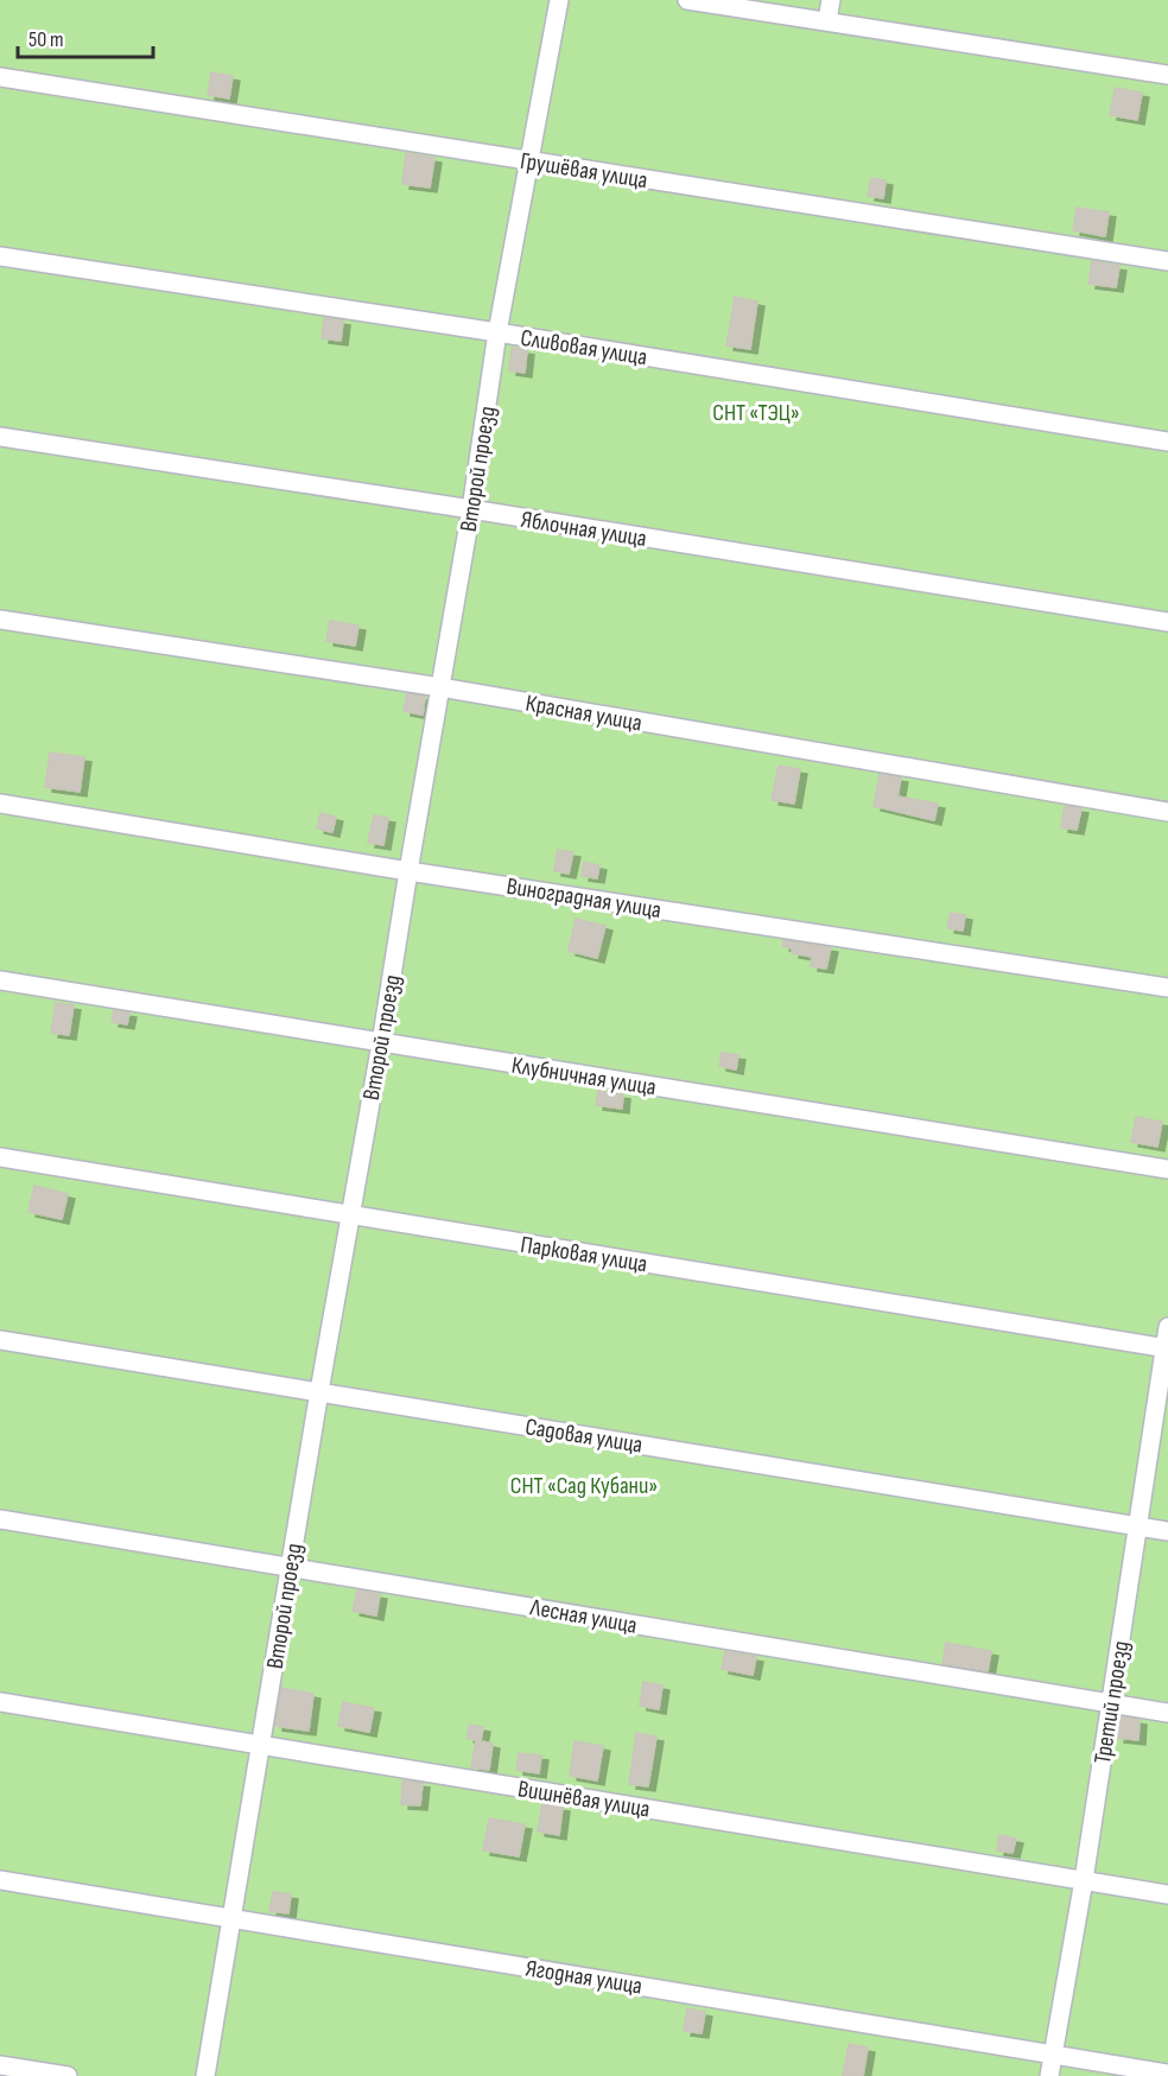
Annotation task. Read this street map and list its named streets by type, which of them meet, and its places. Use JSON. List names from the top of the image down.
{
  "streets": {
    "street": [
      "Грушёвая улица",
      "Сливовая улица",
      "Второй проезд",
      "Яблочная улица",
      "Красная улица",
      "Виноградная улица",
      "Клубничная улица",
      "Парковая улица",
      "Садовая улица",
      "Лесная улица",
      "Третий проезд",
      "Вишнёвая улица",
      "Ягодная улица"
    ]
  },
  "crossings": [
    ["Грушёвая улица", "Второй проезд"],
    ["Сливовая улица", "Второй проезд"],
    ["Второй проезд", "Яблочная улица"],
    ["Второй проезд", "Красная улица"],
    ["Второй проезд", "Виноградная улица"],
    ["Второй проезд", "Клубничная улица"],
    ["Второй проезд", "Парковая улица"],
    ["Второй проезд", "Садовая улица"],
    ["Второй проезд", "Лесная улица"],
    ["Второй проезд", "Вишнёвая улица"],
    ["Второй проезд", "Ягодная улица"],
    ["Парковая улица", "Третий проезд"],
    ["Садовая улица", "Третий проезд"],
    ["Лесная улица", "Третий проезд"],
    ["Третий проезд", "Вишнёвая улица"],
    ["Третий проезд", "Ягодная улица"]
  ],
  "parks": ["СНТ «ТЭЦ»", "СНТ «Сад Кубани»"],
  "scale_bar": "50 m"
}
